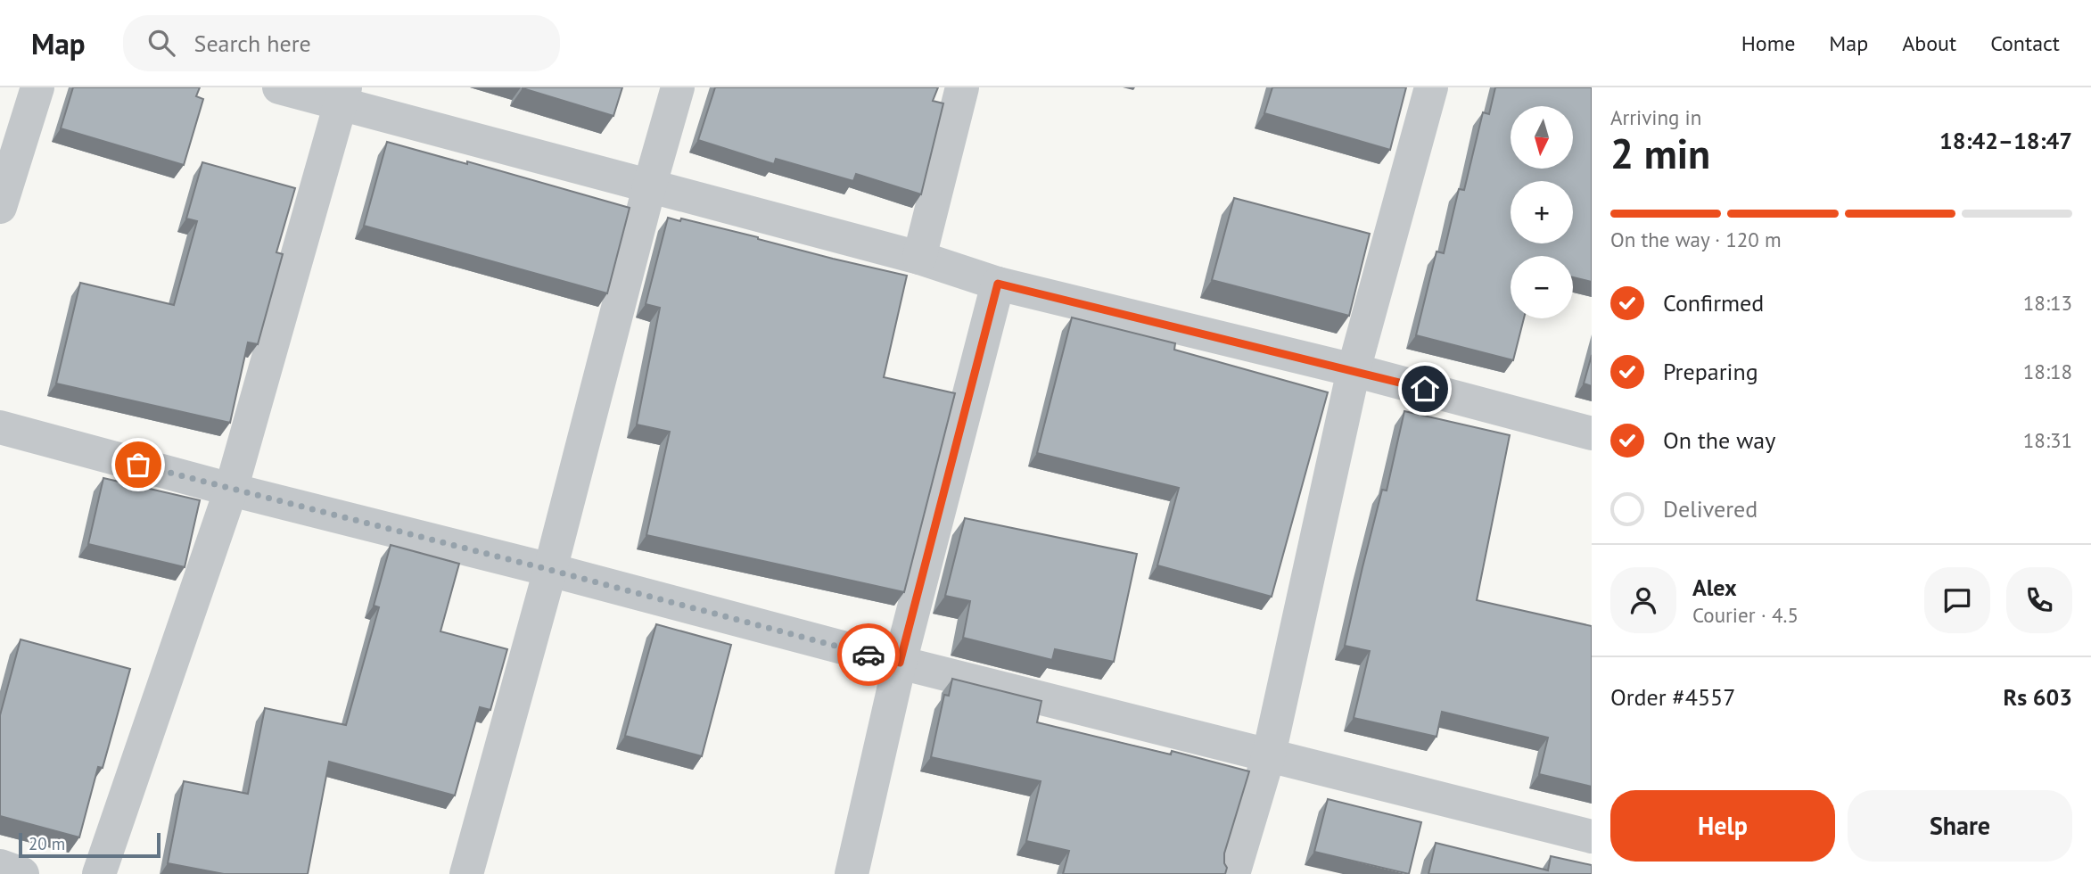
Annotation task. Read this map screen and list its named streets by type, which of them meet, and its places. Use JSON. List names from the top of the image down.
{
  "scale_bar": "20 m",
  "north": "bottom",
  "page": {
    "header": "Map",
    "search": "Search here",
    "nav": [
      "Home",
      "Map",
      "About",
      "Contact"
    ],
    "heading": ["2 min", "Arriving in", "18:42–18:47"],
    "panel": [
      "Alex",
      "Courier · 4.5",
      "Order #4557",
      "Rs 603"
    ],
    "map_buttons": ["+", "−"],
    "bar": "On the way · 120 m",
    "list": [
      ["Confirmed", "18:13"],
      ["Preparing", "18:18"],
      ["On the way", "18:31"],
      "Delivered"
    ],
    "buttons": ["Help", "Share"],
    "scale": "20 m"
  }
}
